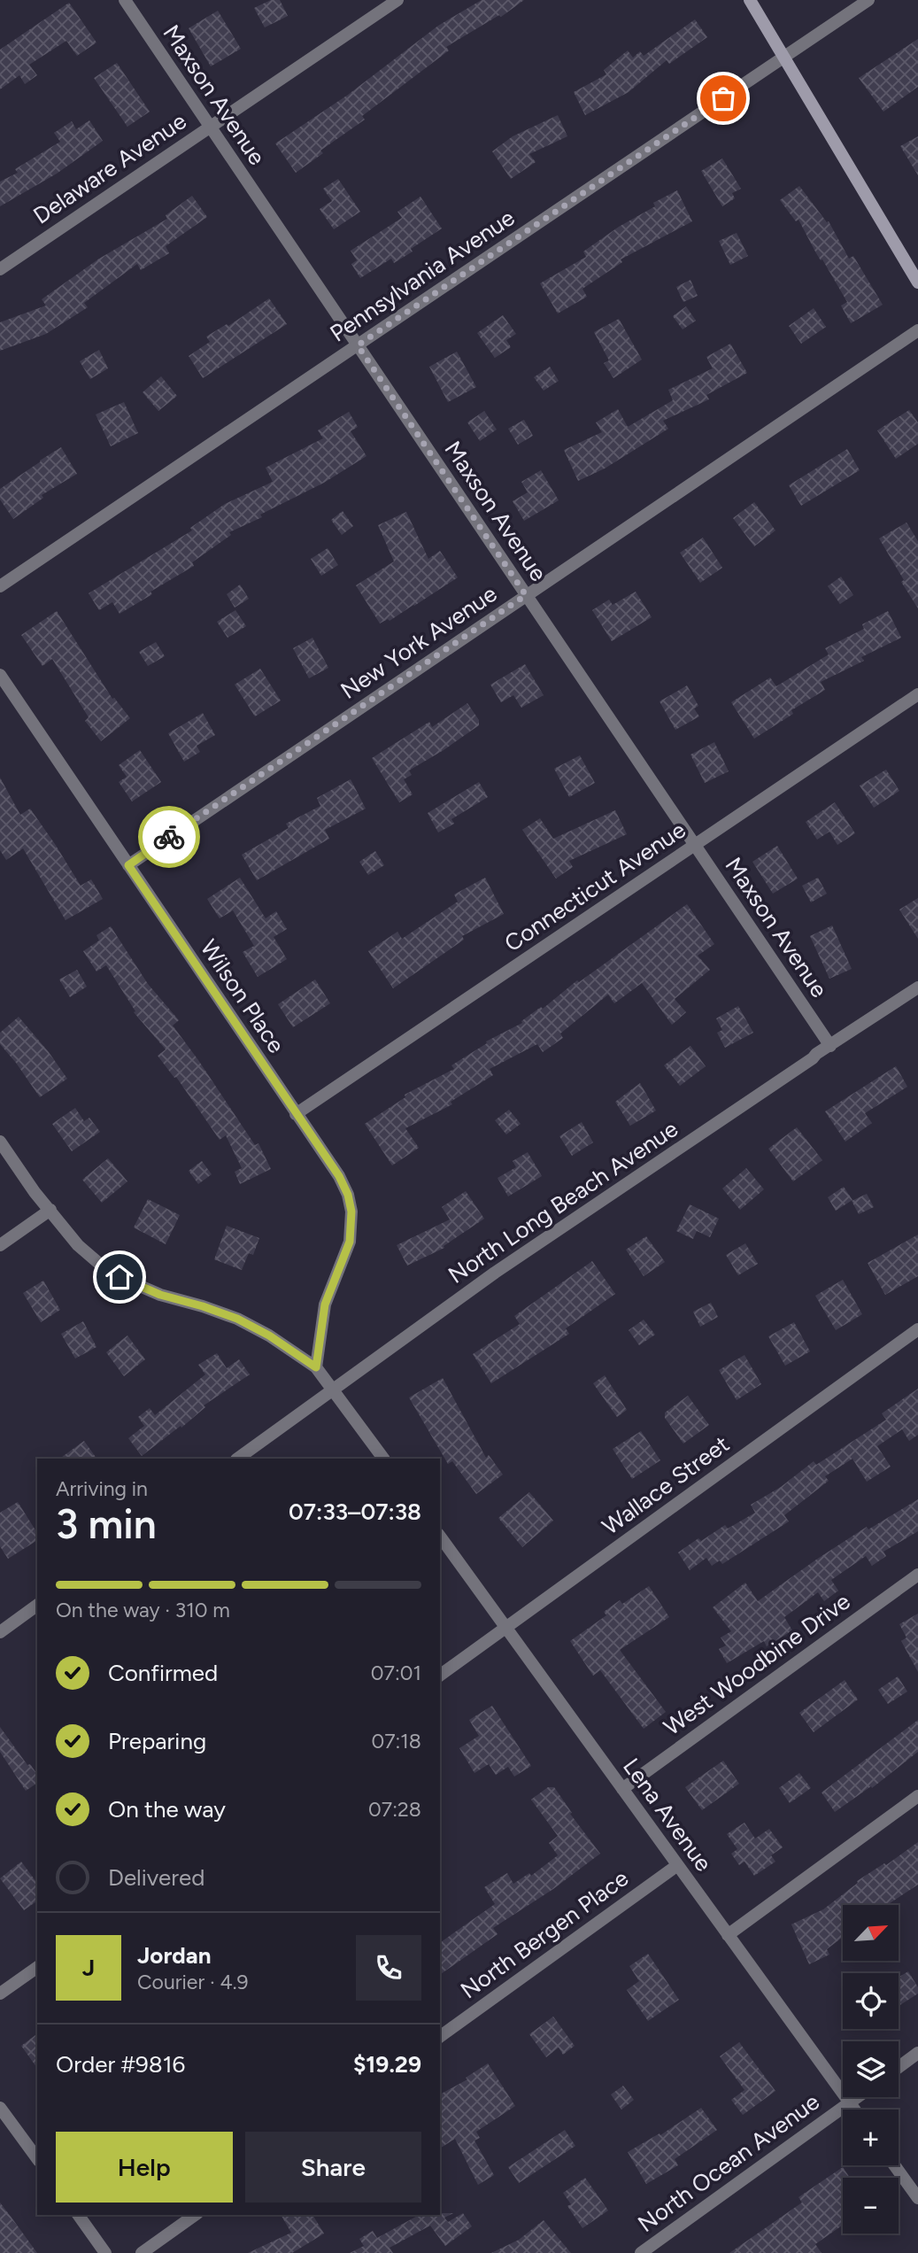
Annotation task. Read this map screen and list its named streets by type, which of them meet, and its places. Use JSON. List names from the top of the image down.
{
  "streets": {
    "street": [
      "Maxson Avenue",
      "Delaware Avenue",
      "Pennsylvania Avenue",
      "New York Avenue",
      "Connecticut Avenue",
      "Wilson Place",
      "North Long Beach Avenue",
      "Wallace Street",
      "West Woodbine Drive",
      "Lena Avenue",
      "North Bergen Place",
      "North Ocean Avenue"
    ]
  },
  "crossings": [
    ["Maxson Avenue", "Delaware Avenue"],
    ["Maxson Avenue", "Pennsylvania Avenue"],
    ["Maxson Avenue", "New York Avenue"],
    ["Maxson Avenue", "Connecticut Avenue"],
    ["Maxson Avenue", "North Long Beach Avenue"],
    ["New York Avenue", "Wilson Place"],
    ["Connecticut Avenue", "Wilson Place"],
    ["Wallace Street", "Lena Avenue"],
    ["West Woodbine Drive", "Lena Avenue"],
    ["Lena Avenue", "North Bergen Place"],
    ["Lena Avenue", "North Ocean Avenue"]
  ],
  "north": "top right",
  "page": {
    "heading": ["3 min", "Arriving in", "07:33–07:38"],
    "panel": [
      "Jordan",
      "Courier · 4.9",
      "Order #9816",
      "$19.29"
    ],
    "bar": "On the way · 310 m",
    "list": [
      ["Confirmed", "07:01"],
      ["Preparing", "07:18"],
      ["On the way", "07:28"],
      "Delivered"
    ],
    "map_buttons": ["+", "−"],
    "round": "J",
    "buttons": ["Help", "Share"]
  }
}
